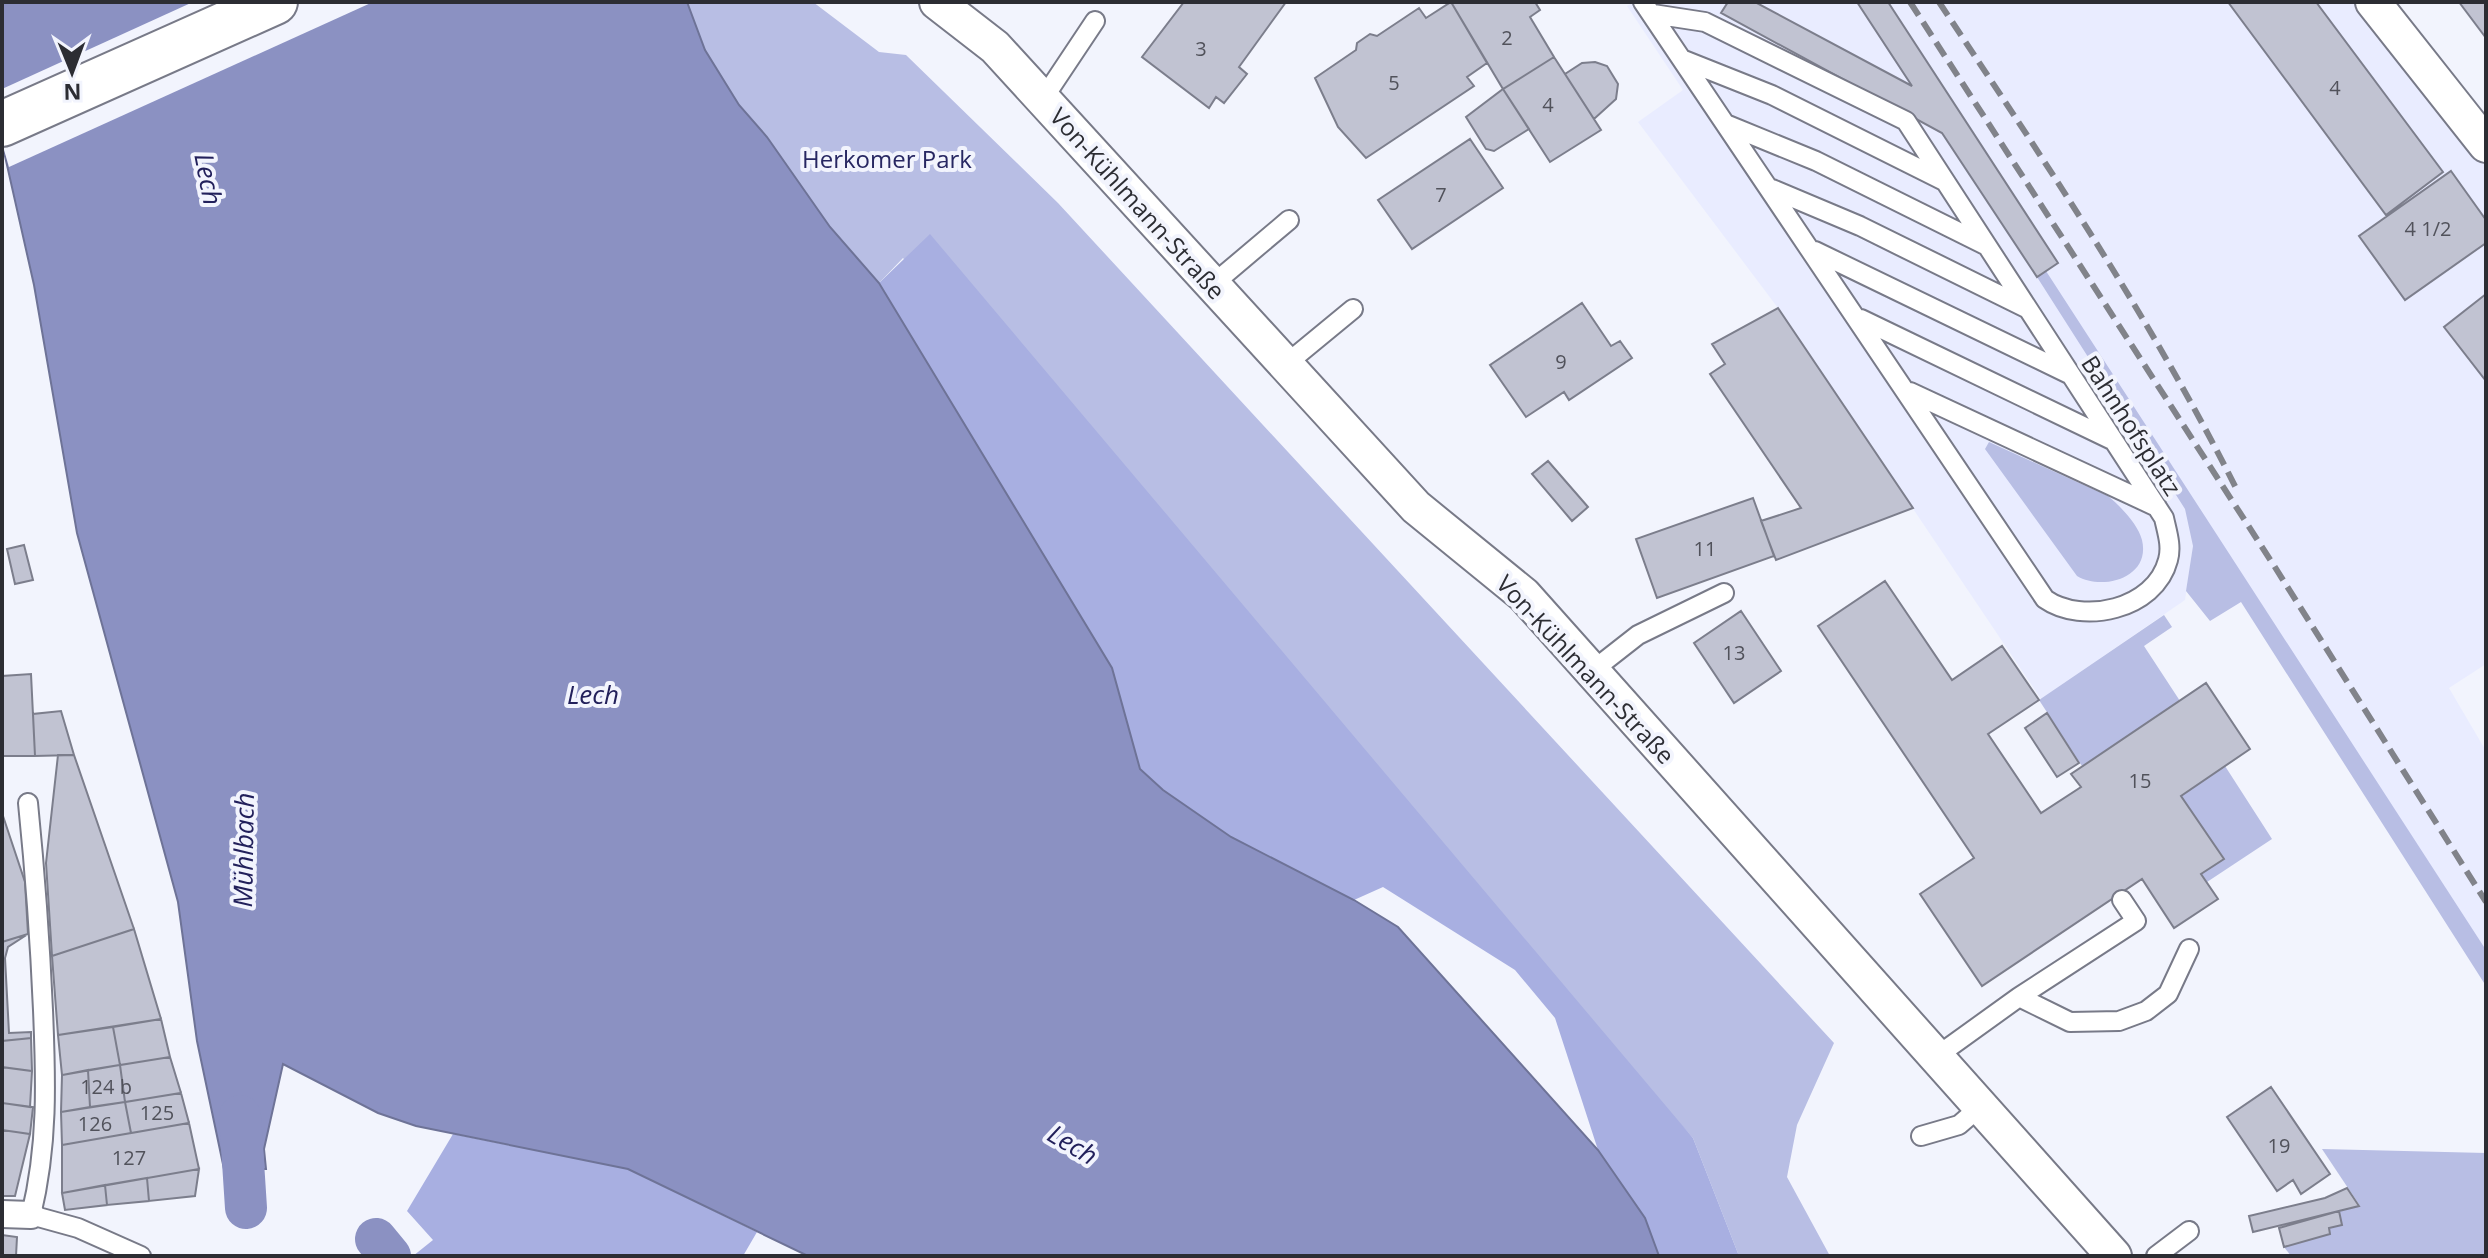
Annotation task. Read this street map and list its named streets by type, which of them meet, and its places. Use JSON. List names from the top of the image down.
{
  "streets": {
    "street": ["Von-Kühlmann-Straße"],
    "lane": ["Bahnhofsplatz"]
  },
  "water": ["Lech", "Mühlbach"],
  "parks": ["Herkomer Park"],
  "house_numbers": [
    "2",
    "3",
    "5",
    "4",
    "4",
    "7",
    "4 1/2",
    "9",
    "11",
    "13",
    "15",
    "124 b",
    "125",
    "126",
    "19",
    "127"
  ],
  "north": "bottom"
}
